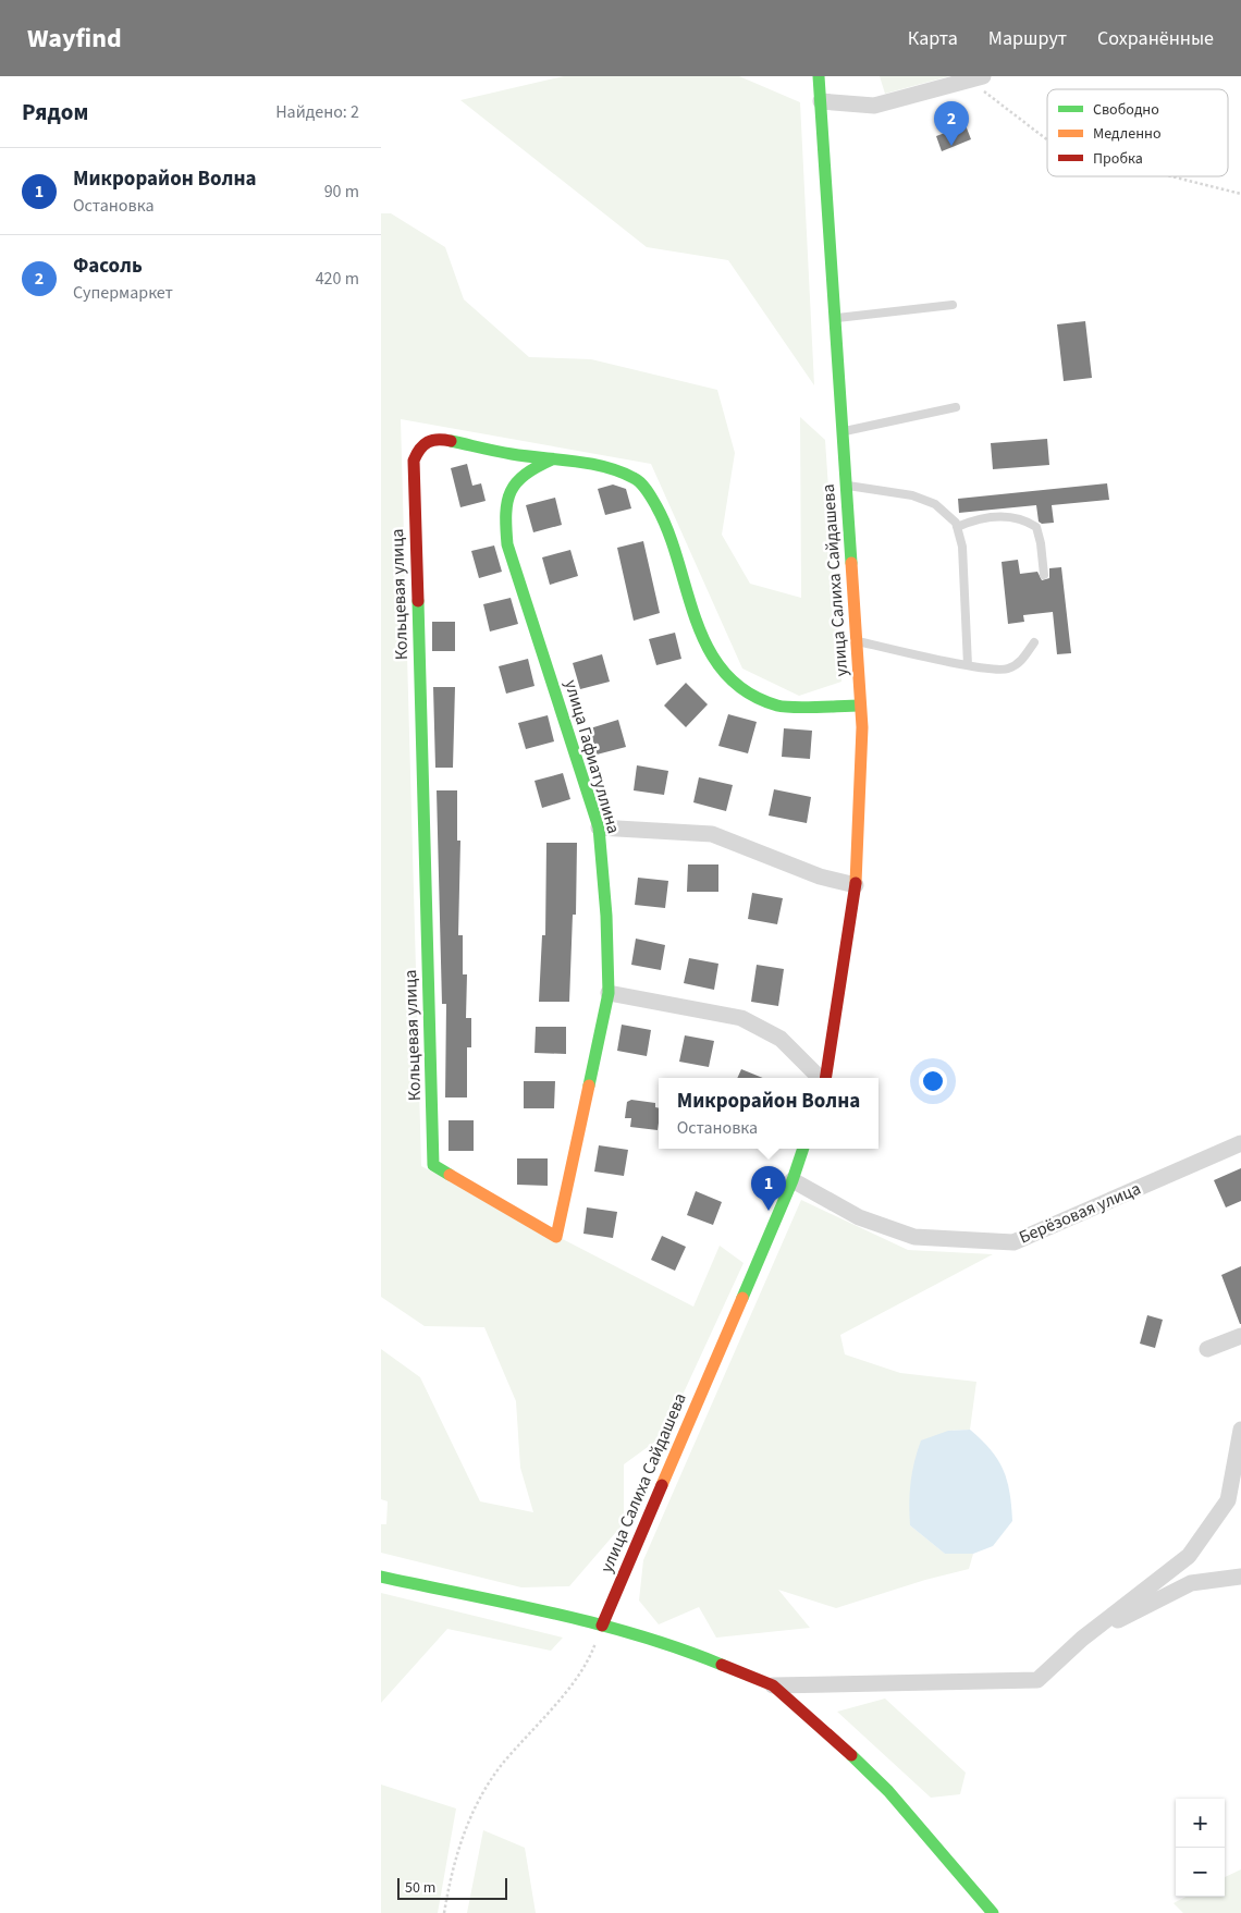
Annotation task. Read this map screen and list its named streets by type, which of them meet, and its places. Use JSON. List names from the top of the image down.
{
  "streets": {
    "street": [
      "улица Салиха Сайдашева",
      "Кольцевая улица",
      "улица Гафиатуллина",
      "Берёзовая улица"
    ]
  },
  "crossings": [
    ["улица Салиха Сайдашева", "Кольцевая улица"],
    ["улица Салиха Сайдашева", "Берёзовая улица"],
    ["Кольцевая улица", "улица Гафиатуллина"]
  ],
  "legend": ["Свободно", "Медленно", "Пробка"],
  "scale_bar": "50 m",
  "page": {
    "header": "Wayfind",
    "nav": ["Карта", "Маршрут", "Сохранённые"],
    "heading": ["Рядом", "Найдено: 2"],
    "pins": ["2", "1"],
    "list": [
      {
        "mark": "1",
        "name": "Микрорайон Волна",
        "note": "Остановка",
        "value": "90 m"
      },
      {
        "mark": "2",
        "name": "Фасоль",
        "note": "Супермаркет",
        "value": "420 m"
      }
    ],
    "popup": ["Микрорайон Волна", "Остановка"],
    "map_buttons": ["+", "−"],
    "scale": "50 m"
  }
}
